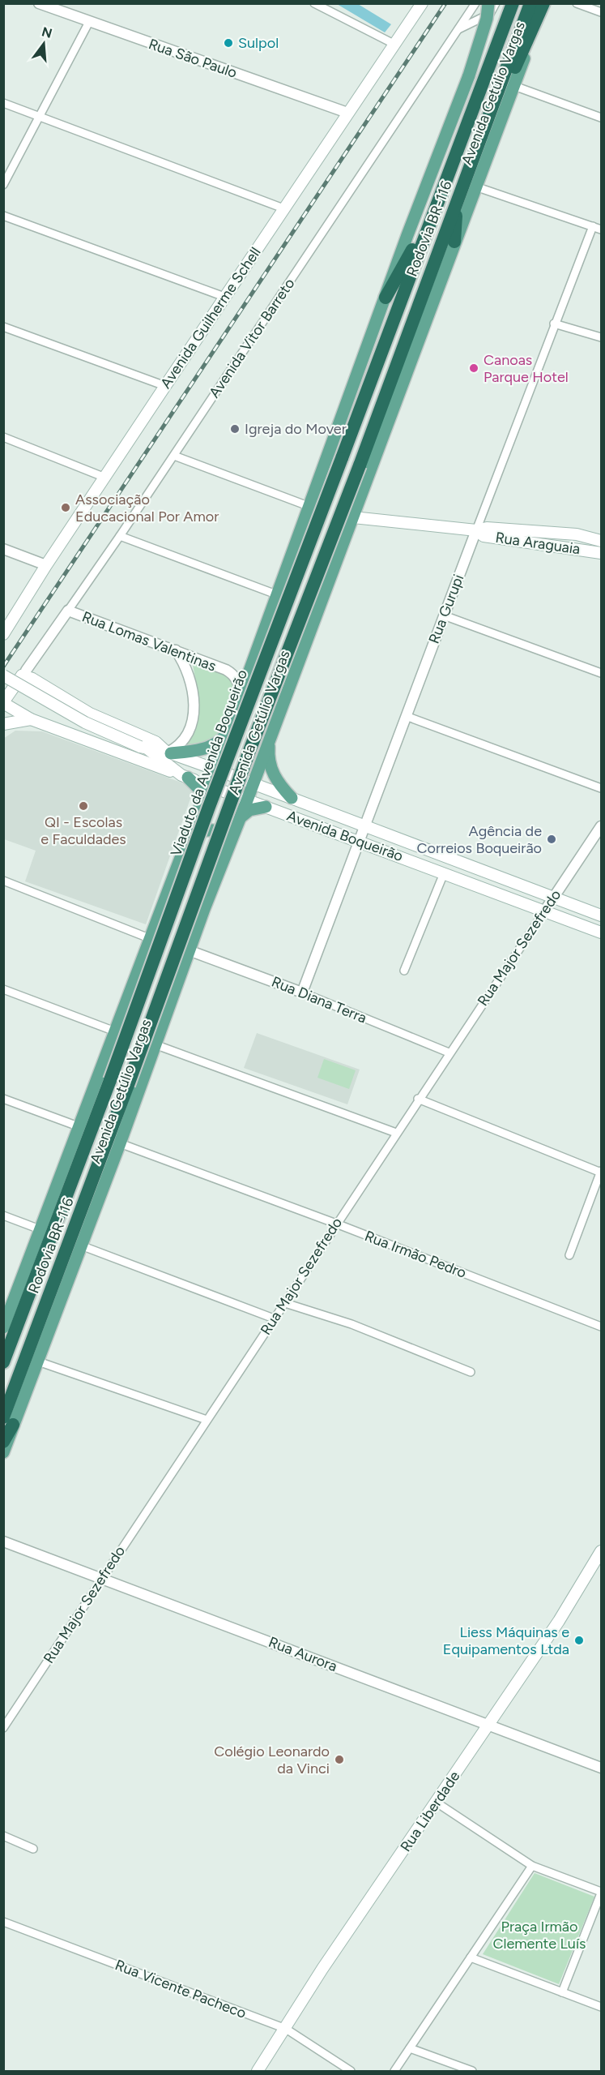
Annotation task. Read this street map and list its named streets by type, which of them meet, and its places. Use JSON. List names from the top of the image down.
{
  "streets": {
    "highway": ["Rodovia BR-116", "Viaduto da Avenida Boqueirão"],
    "main road": [
      "Avenida Getúlio Vargas",
      "Avenida Guilherme Schell",
      "Rua Araguaia",
      "Avenida Boqueirão",
      "Rua Liberdade"
    ],
    "street": [
      "Rua São Paulo",
      "Avenida Vitor Barreto",
      "Rua Gurupi",
      "Rua Lomas Valentinas",
      "Rua Major Sezefredo",
      "Rua Diana Terra",
      "Rua Irmão Pedro",
      "Rua Aurora",
      "Rua Vicente Pacheco"
    ]
  },
  "crossings": [
    ["Rua São Paulo", "Avenida Guilherme Schell"],
    ["Avenida Getúlio Vargas", "Rodovia BR-116"],
    ["Avenida Getúlio Vargas", "Rua Araguaia"],
    ["Avenida Getúlio Vargas", "Rua Lomas Valentinas"],
    ["Avenida Getúlio Vargas", "Avenida Boqueirão"],
    ["Avenida Getúlio Vargas", "Rua Diana Terra"],
    ["Avenida Getúlio Vargas", "Rua Irmão Pedro"],
    ["Rodovia BR-116", "Viaduto da Avenida Boqueirão"],
    ["Avenida Vitor Barreto", "Rua Lomas Valentinas"],
    ["Rua Araguaia", "Rua Gurupi"],
    ["Rua Gurupi", "Avenida Boqueirão"],
    ["Rua Gurupi", "Rua Diana Terra"],
    ["Avenida Boqueirão", "Rua Major Sezefredo"],
    ["Rua Major Sezefredo", "Rua Diana Terra"],
    ["Rua Major Sezefredo", "Rua Irmão Pedro"],
    ["Rua Major Sezefredo", "Rua Aurora"],
    ["Rua Aurora", "Rua Liberdade"],
    ["Rua Liberdade", "Rua Vicente Pacheco"]
  ],
  "parks": ["Praça Irmão Clemente Luís"],
  "places": [
    "Sulpol",
    "Canoas Parque Hotel",
    "Igreja do Mover",
    "Associação Educacional Por Amor",
    "QI - Escolas e Faculdades",
    "Agência de Correios Boqueirão",
    "Liess Máquinas e Equipamentos Ltda",
    "Colégio Leonardo da Vinci"
  ],
  "north": "top"
}
